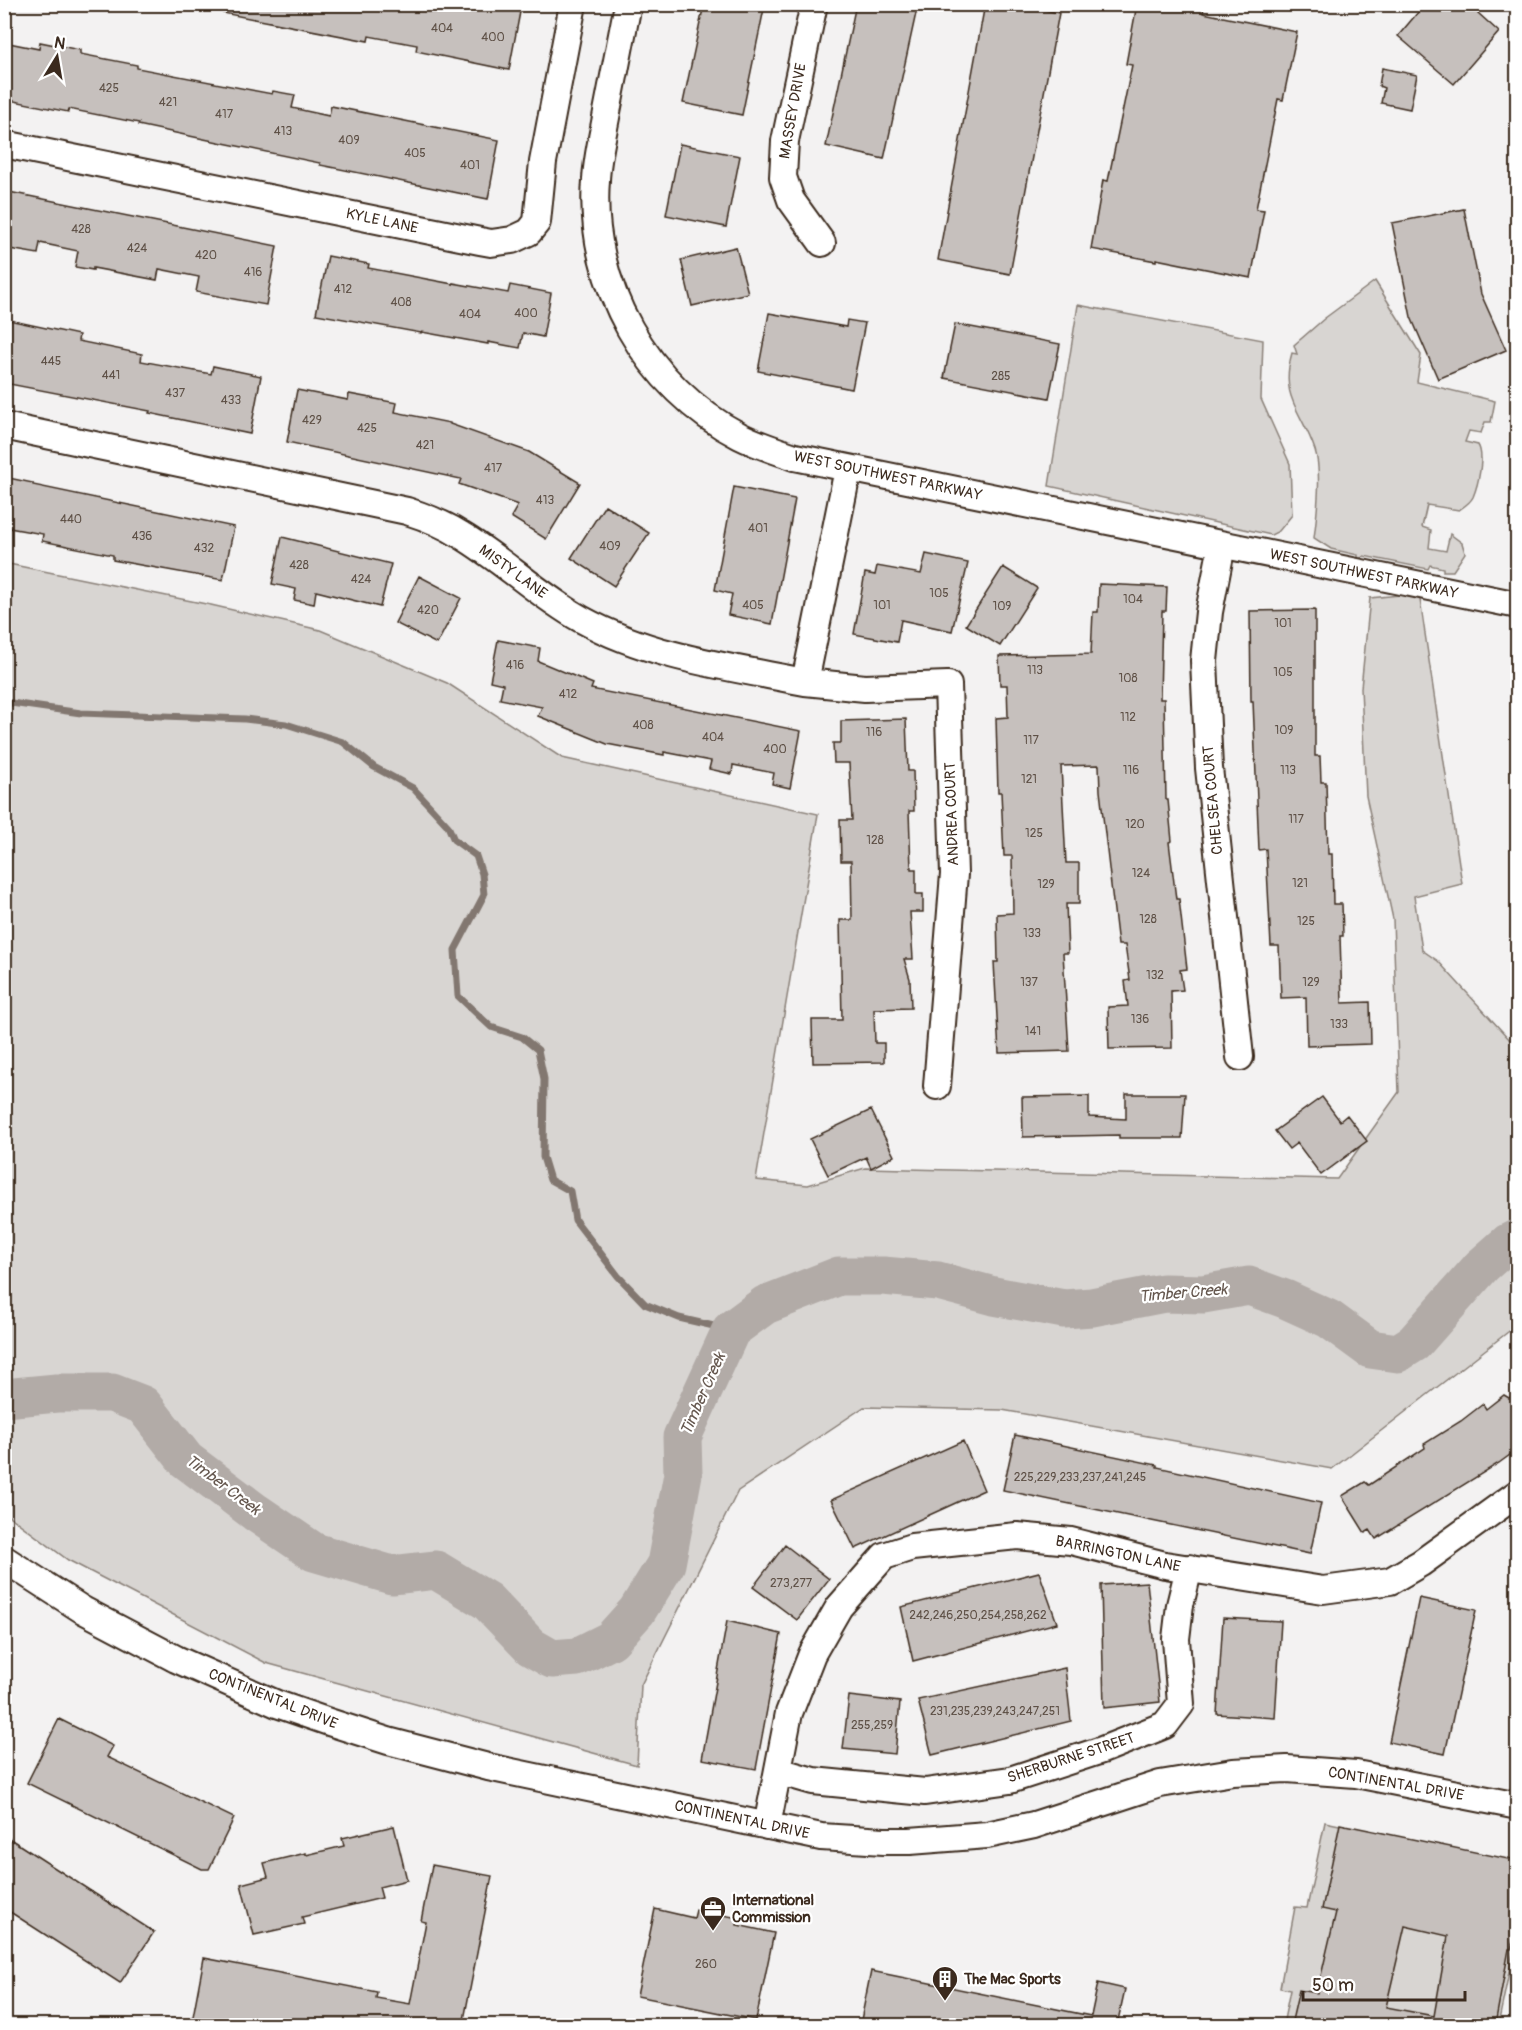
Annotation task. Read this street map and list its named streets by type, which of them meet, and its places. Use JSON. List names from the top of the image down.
{
  "streets": {
    "street": [
      "MASSEY DRIVE",
      "KYLE LANE",
      "WEST SOUTHWEST PARKWAY",
      "MISTY LANE",
      "CHELSEA COURT",
      "ANDREA COURT",
      "BARRINGTON LANE",
      "CONTINENTAL DRIVE",
      "SHERBURNE STREET"
    ]
  },
  "crossings": [
    ["WEST SOUTHWEST PARKWAY", "CHELSEA COURT"],
    ["MISTY LANE", "ANDREA COURT"],
    ["BARRINGTON LANE", "CONTINENTAL DRIVE"],
    ["BARRINGTON LANE", "SHERBURNE STREET"]
  ],
  "water": ["Timber Creek"],
  "places": {
    "office": ["International Commission"],
    "building": ["The Mac Sports"]
  },
  "house_numbers": [
    "404",
    "400",
    "425",
    "421",
    "417",
    "413",
    "409",
    "405",
    "401",
    "428",
    "424",
    "420",
    "416",
    "412",
    "408",
    "400",
    "404",
    "445",
    "441",
    "285",
    "437",
    "433",
    "429",
    "425",
    "421",
    "417",
    "413",
    "440",
    "401",
    "436",
    "409",
    "432",
    "428",
    "424",
    "105",
    "104",
    "405",
    "101",
    "109",
    "420",
    "101",
    "416",
    "113",
    "105",
    "108",
    "412",
    "112",
    "408",
    "109",
    "116",
    "404",
    "117",
    "400",
    "116",
    "113",
    "121",
    "117",
    "120",
    "125",
    "128",
    "124",
    "121",
    "129",
    "128",
    "125",
    "133",
    "132",
    "137",
    "129",
    "136",
    "133",
    "141",
    "225,229,233,237,241,245",
    "273,277",
    "242,246,250,254,258,262",
    "231,235,239,243,247,251",
    "255,259",
    "260"
  ],
  "scale_bar": "50 m",
  "north": "top"
}
